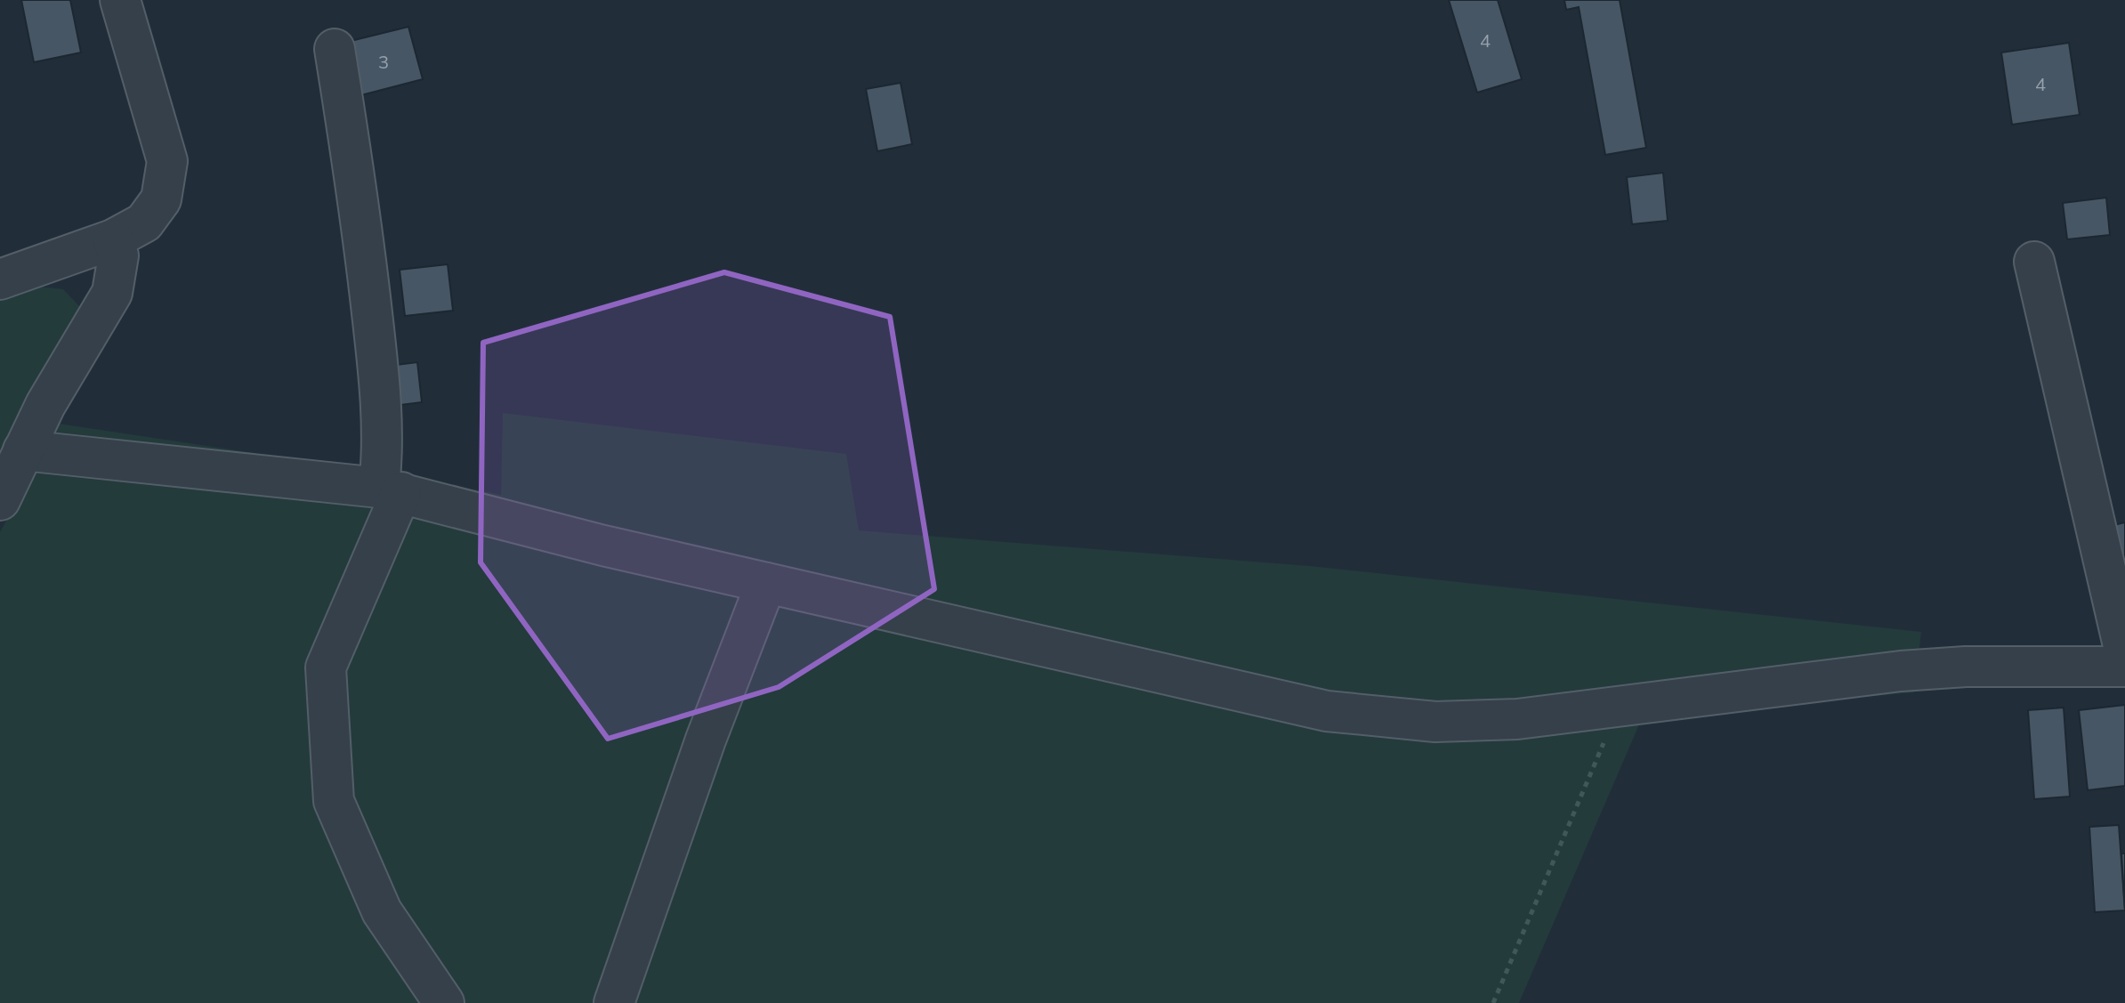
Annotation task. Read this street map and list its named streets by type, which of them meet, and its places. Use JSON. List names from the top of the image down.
{
  "house_numbers": ["4", "3", "4"]
}
